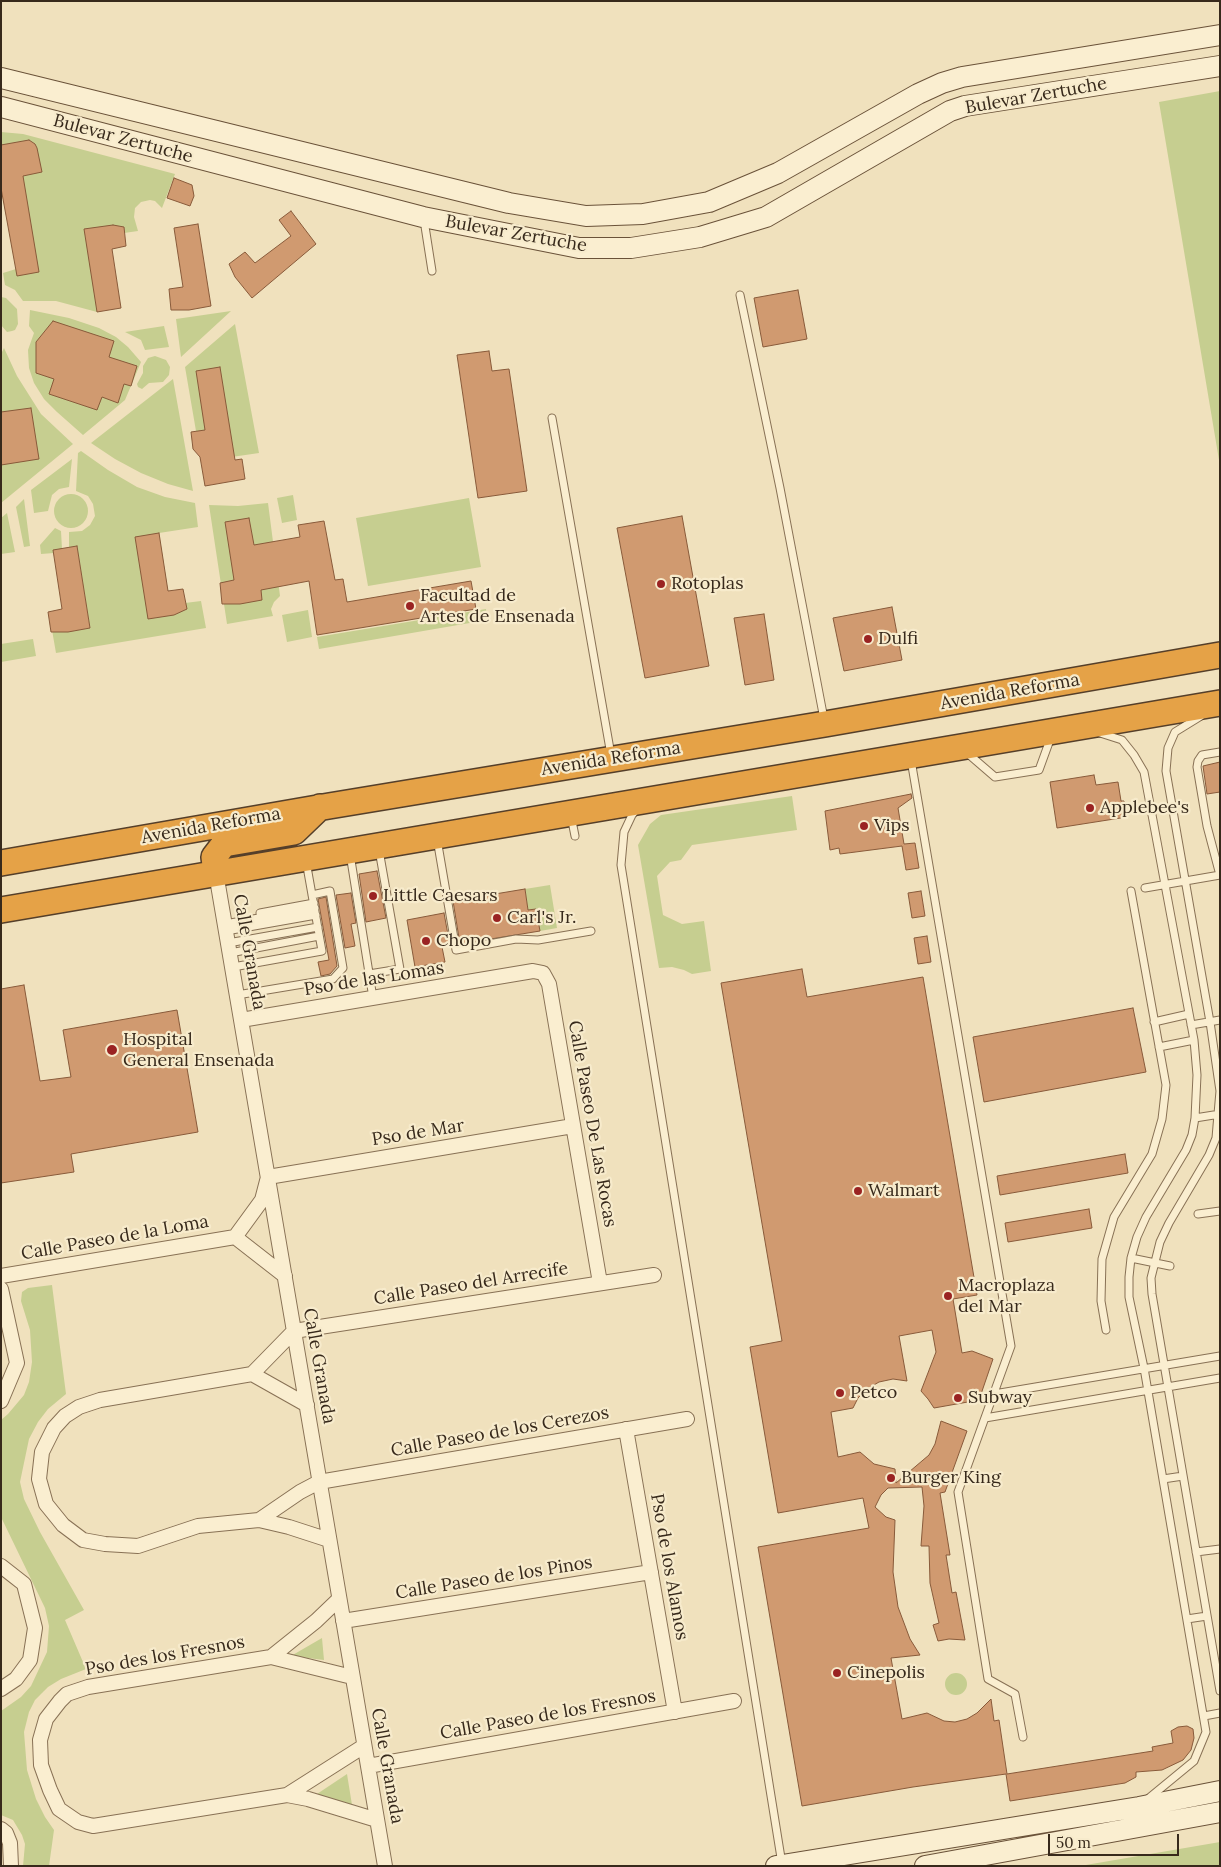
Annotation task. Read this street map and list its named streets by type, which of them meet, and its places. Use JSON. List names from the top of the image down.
{
  "streets": {
    "highway": ["Avenida Reforma"],
    "main road": ["Bulevar Zertuche"],
    "street": [
      "Calle Granada",
      "Pso de las Lomas",
      "Calle Paseo De Las Rocas",
      "Pso de Mar",
      "Calle Paseo de la Loma",
      "Calle Paseo del Arrecife",
      "Calle Paseo de los Cerezos",
      "Pso de los Alamos",
      "Calle Paseo de los Pinos",
      "Pso des los Fresnos",
      "Calle Paseo de los Fresnos"
    ]
  },
  "crossings": [
    ["Calle Granada", "Pso de las Lomas"],
    ["Calle Granada", "Pso de Mar"],
    ["Calle Granada", "Calle Paseo de la Loma"],
    ["Calle Granada", "Calle Paseo del Arrecife"],
    ["Calle Granada", "Calle Paseo de los Cerezos"],
    ["Calle Granada", "Calle Paseo de los Pinos"],
    ["Calle Granada", "Calle Paseo de los Fresnos"],
    ["Pso de las Lomas", "Calle Paseo De Las Rocas"],
    ["Calle Paseo De Las Rocas", "Pso de Mar"],
    ["Calle Paseo De Las Rocas", "Calle Paseo del Arrecife"],
    ["Pso de Mar", "Calle Paseo de la Loma"],
    ["Calle Paseo de los Cerezos", "Pso de los Alamos"],
    ["Pso de los Alamos", "Calle Paseo de los Pinos"],
    ["Pso de los Alamos", "Calle Paseo de los Fresnos"]
  ],
  "places": [
    "Rotoplas",
    "Facultad de Artes de Ensenada",
    "Dulfi",
    "Applebee's",
    "Vips",
    "Little Caesars",
    "Carl's Jr.",
    "Chopo",
    "Hospital General Ensenada",
    "Walmart",
    "Macroplaza del Mar",
    "Petco",
    "Subway",
    "Burger King",
    "Cinepolis"
  ],
  "scale_bar": "50 m"
}
